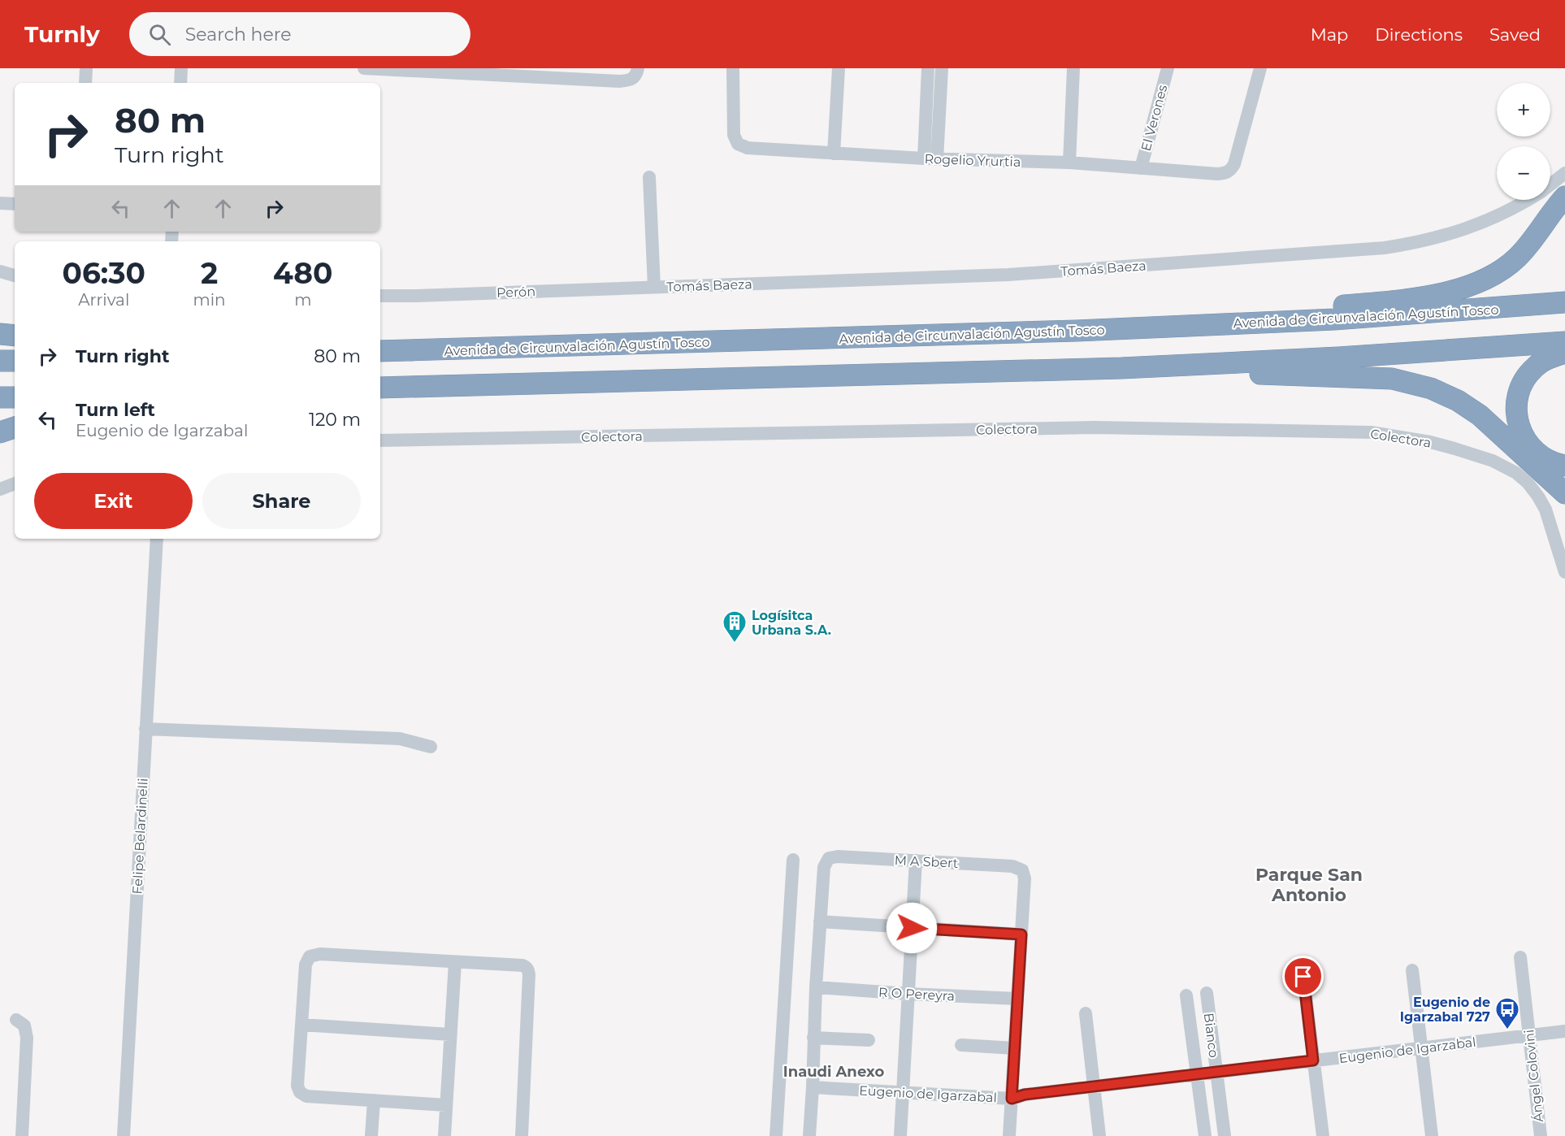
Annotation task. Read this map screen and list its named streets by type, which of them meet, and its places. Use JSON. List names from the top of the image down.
{
  "streets": {
    "highway": ["Avenida de Circunvalación Agustín Tosco"],
    "street": [
      "El Verones",
      "Rogelio Yrurtia",
      "Tomás Baeza",
      "Perón",
      "Colectora",
      "Felipe Belardinelli",
      "M A Sbert",
      "R O Pereyra",
      "Bianco",
      "Eugenio de Igarzabal",
      "Ángel Colovini"
    ]
  },
  "crossings": [
    ["El Verones", "Rogelio Yrurtia"],
    ["Tomás Baeza", "Perón"],
    ["Bianco", "Eugenio de Igarzabal"],
    ["Eugenio de Igarzabal", "Ángel Colovini"]
  ],
  "districts": ["Parque San Antonio", "Inaudi Anexo"],
  "places": {
    "building": ["Logísitca Urbana S.A."],
    "bus stop": ["Eugenio de Igarzabal 727"]
  },
  "page": {
    "header": "Turnly",
    "search": "Search here",
    "nav": ["Map", "Directions", "Saved"],
    "map_buttons": ["+", "−"],
    "turn": ["80 m", "Turn right"],
    "eta": [
      "06:30",
      "Arrival",
      "2",
      "min",
      "480",
      "m"
    ],
    "list": [
      {
        "name": "Turn right",
        "value": "80 m"
      },
      {
        "name": "Turn left",
        "note": "Eugenio de Igarzabal",
        "value": "120 m"
      }
    ],
    "buttons": ["Exit", "Share"]
  }
}
